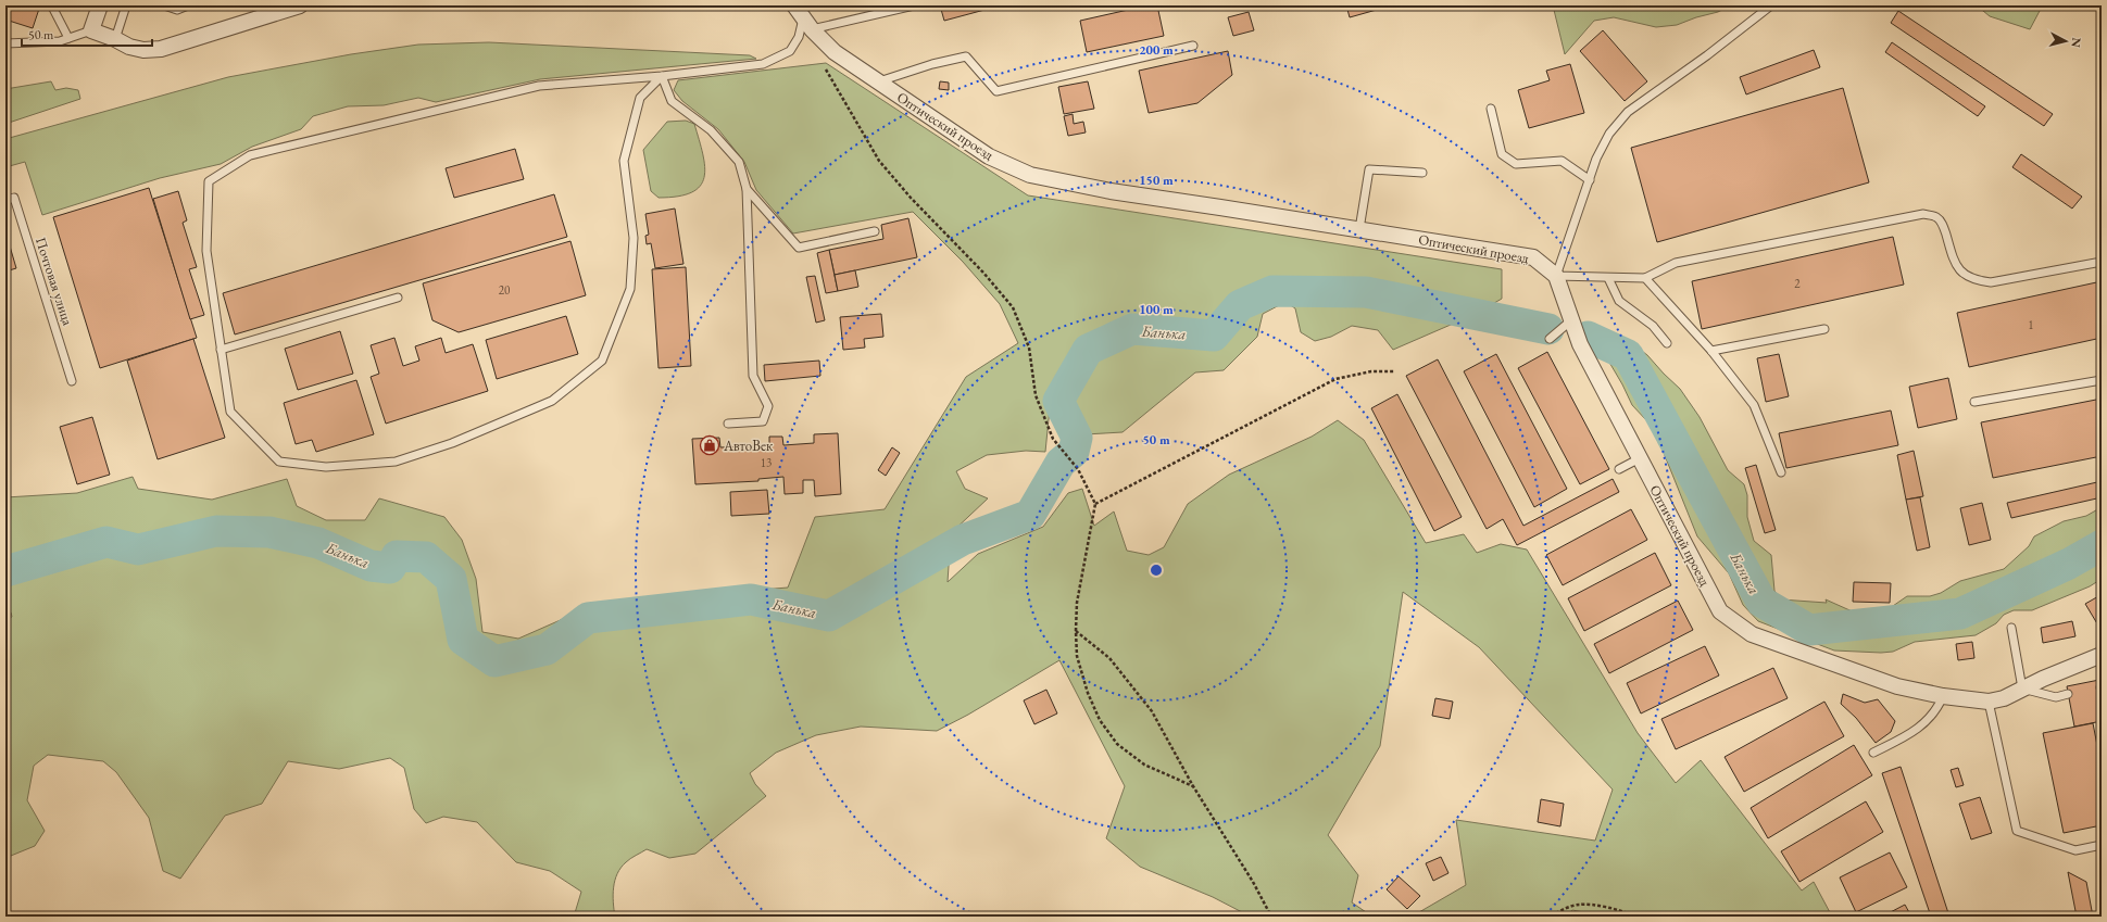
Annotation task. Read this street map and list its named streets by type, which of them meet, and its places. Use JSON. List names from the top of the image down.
{
  "streets": {
    "street": ["Оптический проезд"],
    "lane": ["Почтовая улица"]
  },
  "water": ["Банька"],
  "places": {
    "shop": ["АвтоВек"]
  },
  "house_numbers": [
    "2",
    "20",
    "1",
    "13"
  ],
  "scale_bar": "50 m",
  "north": "right",
  "rings": [
    "200 m",
    "150 m",
    "100 m",
    "50 m"
  ]
}
